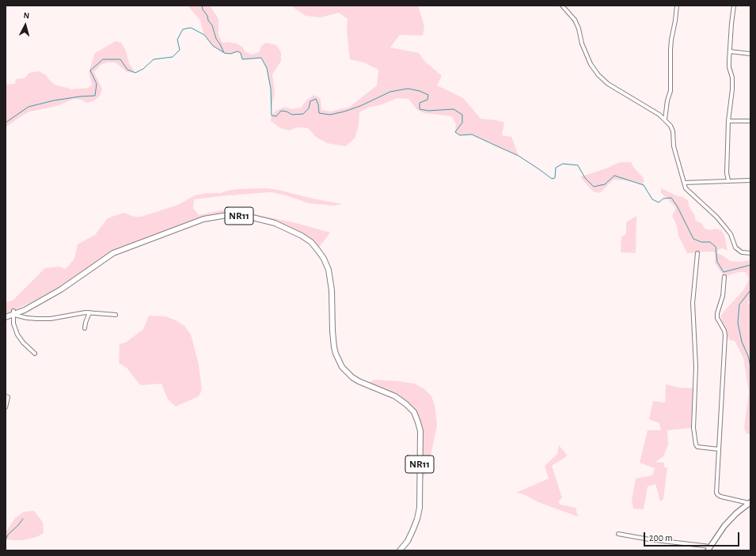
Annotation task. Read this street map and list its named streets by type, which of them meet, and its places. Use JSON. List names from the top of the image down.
{
  "streets": {
    "highway": ["NR11"]
  },
  "scale_bar": "200 m",
  "north": "top"
}
